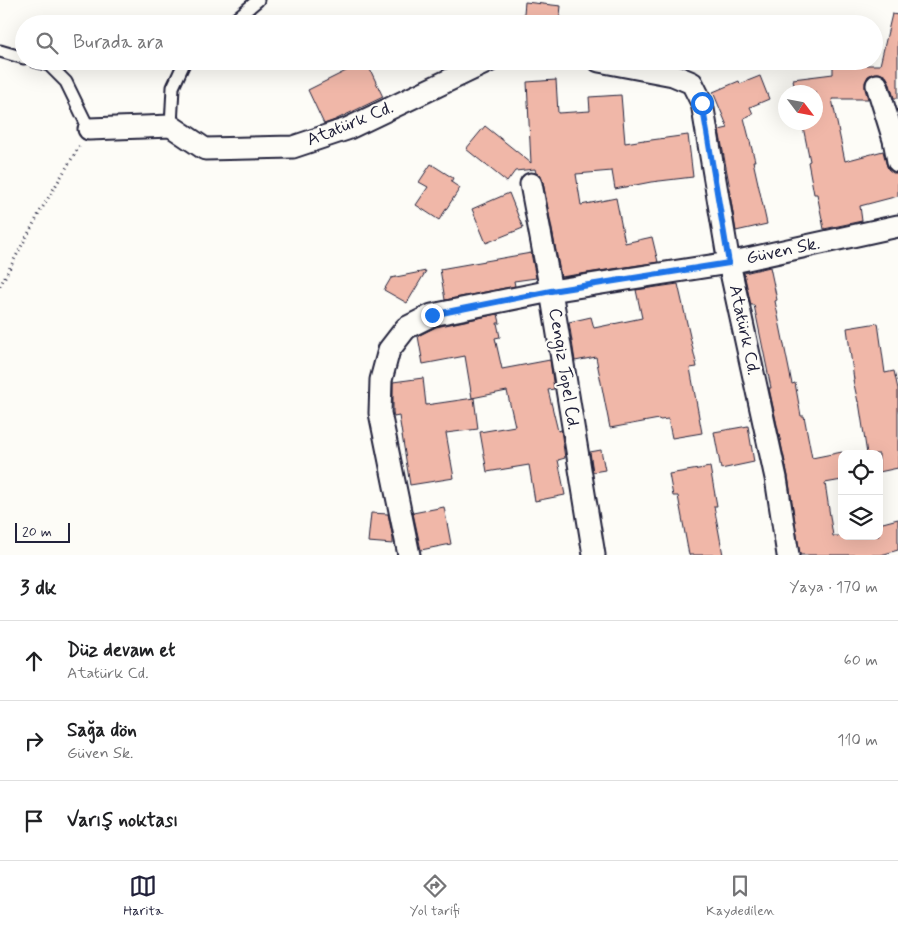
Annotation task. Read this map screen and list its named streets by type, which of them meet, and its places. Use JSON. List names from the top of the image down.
{
  "streets": {
    "street": ["Atatürk Cd.", "Güven Sk.", "Cengiz Topel Cd."]
  },
  "crossings": [
    ["Atatürk Cd.", "Güven Sk."],
    ["Güven Sk.", "Cengiz Topel Cd."]
  ],
  "scale_bar": "20 m",
  "north": "bottom right",
  "page": {
    "search": "Burada ara",
    "scale": "20 m",
    "heading": ["3 dk", "Yaya · 170 m"],
    "list": [
      ["Düz devam et", "Atatürk Cd.", "60 m"],
      ["Sağa dön", "Güven Sk.", "110 m"],
      "Varış noktası"
    ],
    "nav": ["Harita", "Yol tarifi", "Kaydedilen"]
  }
}
